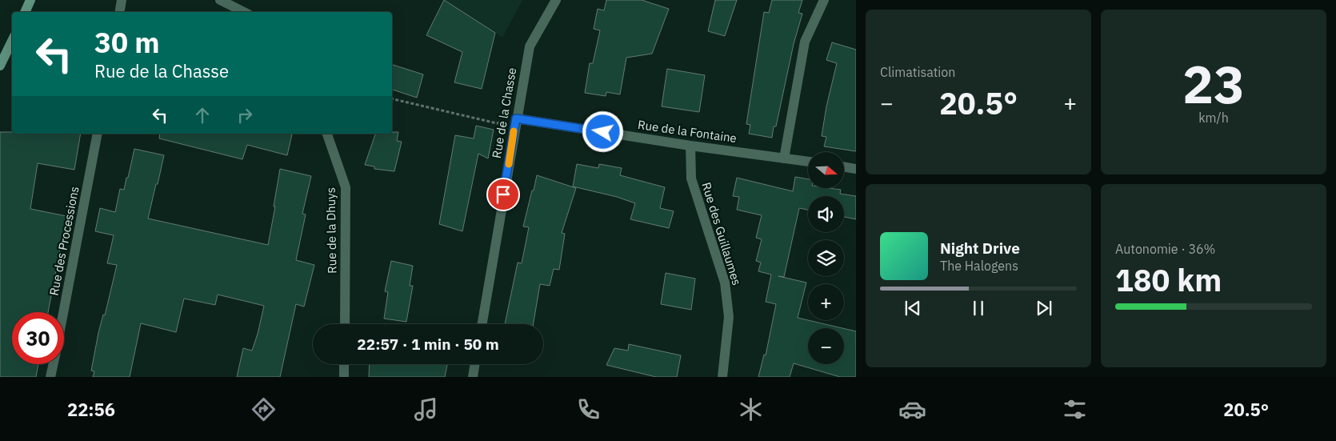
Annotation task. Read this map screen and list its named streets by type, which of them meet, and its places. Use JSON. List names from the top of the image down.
{
  "streets": {
    "street": [
      "Rue de la Chasse",
      "Rue de la Fontaine",
      "Rue de la Dhuys",
      "Rue des Guillaumes",
      "Rue des Processions"
    ]
  },
  "crossings": [
    ["Rue de la Chasse", "Rue de la Fontaine"],
    ["Rue de la Fontaine", "Rue des Guillaumes"]
  ],
  "north": "right",
  "page": {
    "tile": [
      "Climatisation",
      ["23", "km/h"],
      ["Autonomie · 36%", "180 km"]
    ],
    "turn": ["30 m", "Rue de la Chasse"],
    "heat": ["−", "20.5°", "+"],
    "map_buttons": ["+", "−"],
    "song": ["Night Drive", "The Halogens"],
    "limit": "30",
    "trip": "22:57 · 1 min · 50 m",
    "tabs": ["22:56", "20.5°"]
  }
}
